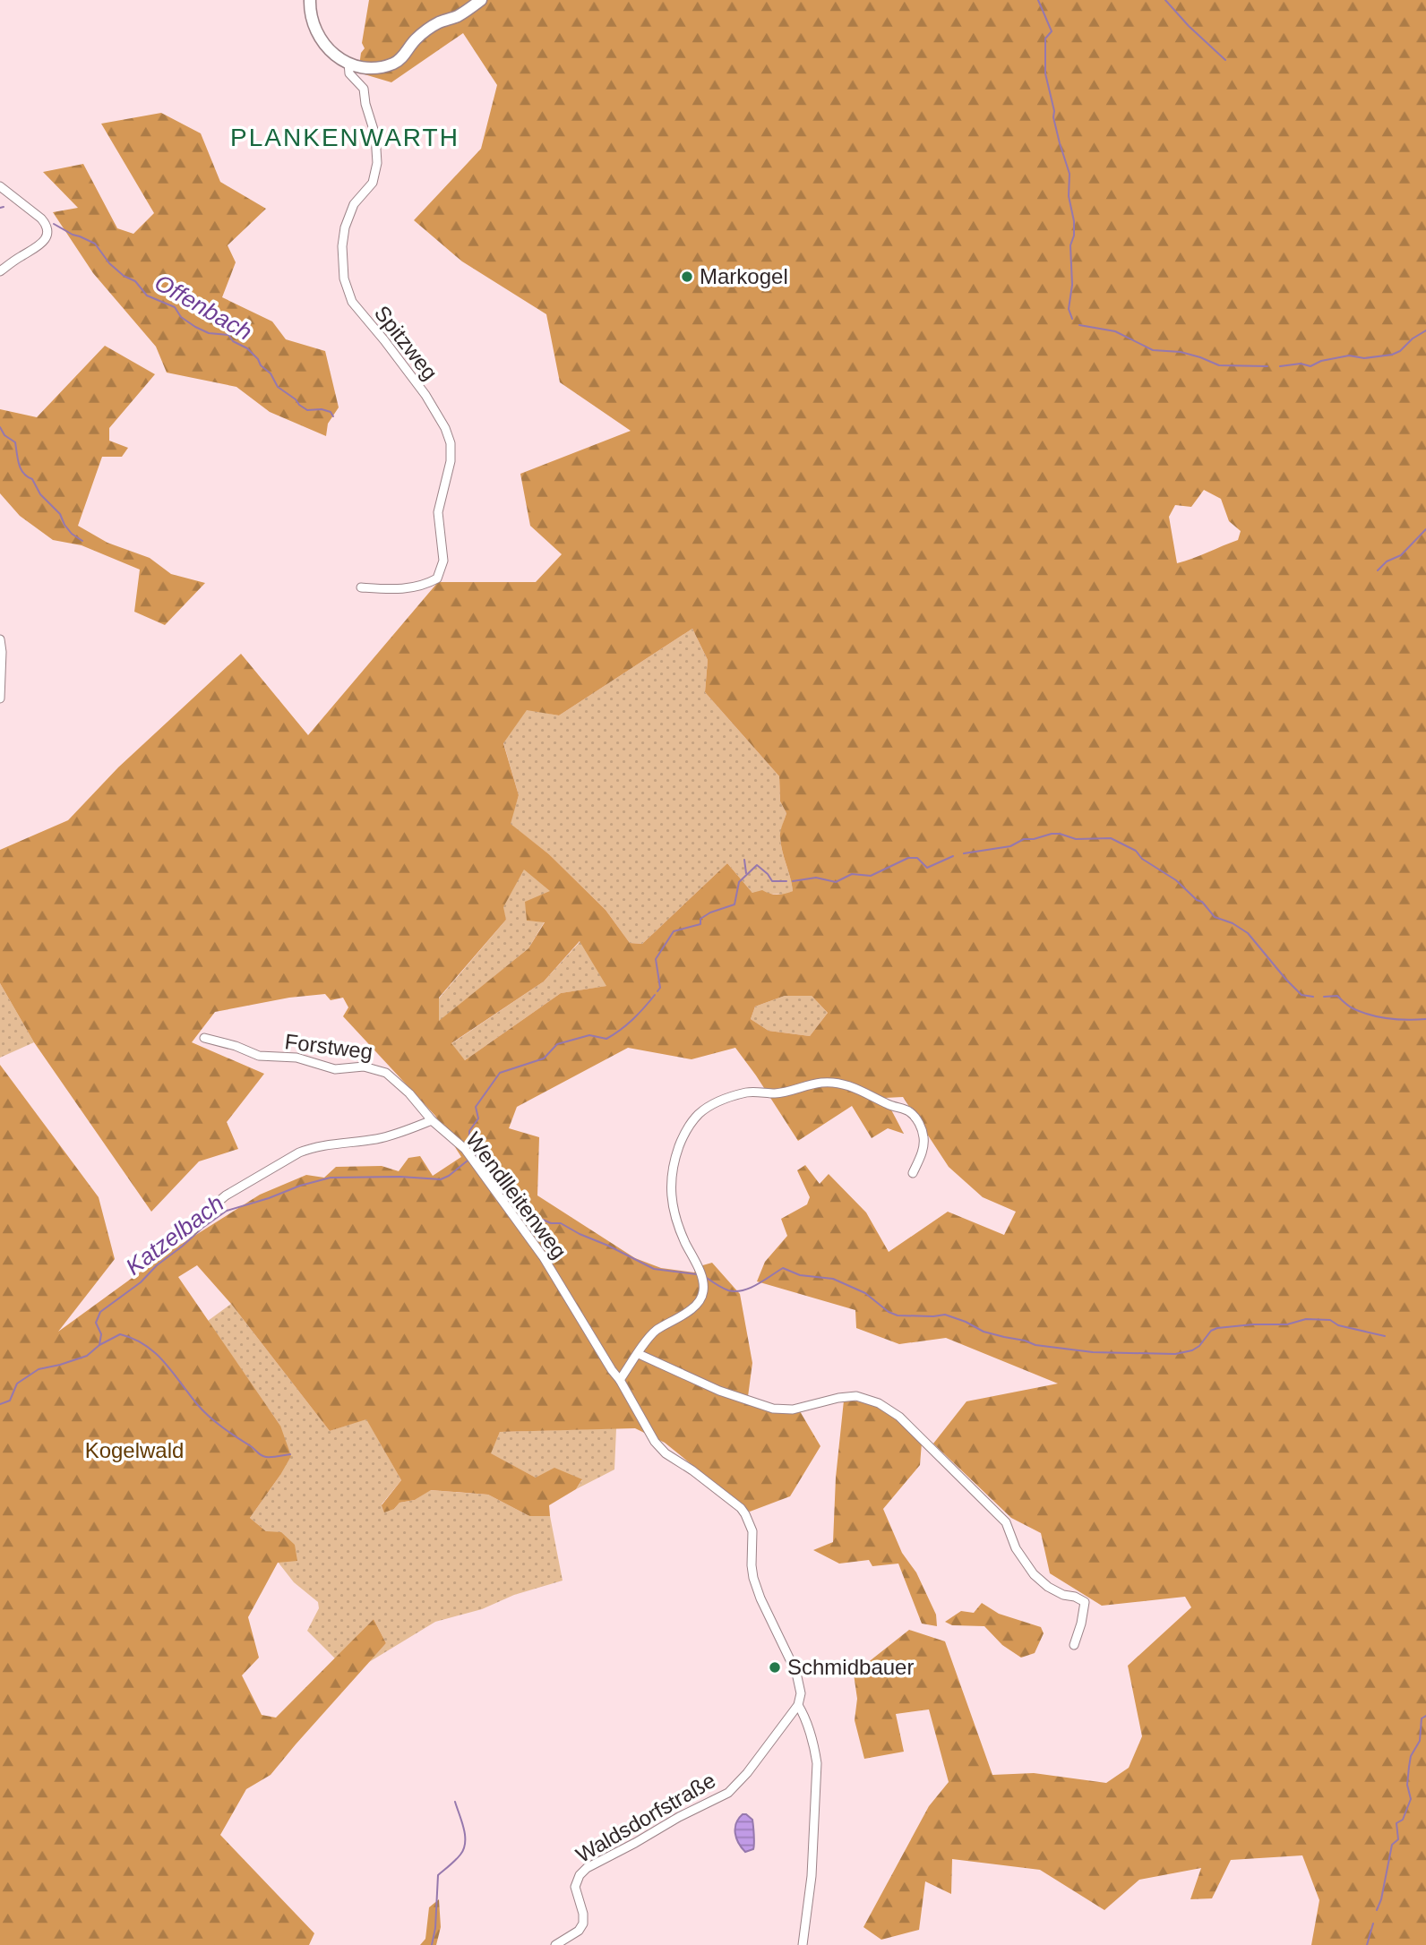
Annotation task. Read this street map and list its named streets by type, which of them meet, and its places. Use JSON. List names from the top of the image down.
{
  "streets": {
    "street": [
      "Spitzweg",
      "Forstweg",
      "Wendlleitenweg",
      "Waldsdorfstraße"
    ]
  },
  "crossings": [
    ["Forstweg", "Wendlleitenweg"]
  ],
  "districts": ["PLANKENWARTH"],
  "water": ["Offenbach", "Katzelbach"],
  "parks": ["Kogelwald"],
  "places": ["Markogel", "Schmidbauer"]
}
